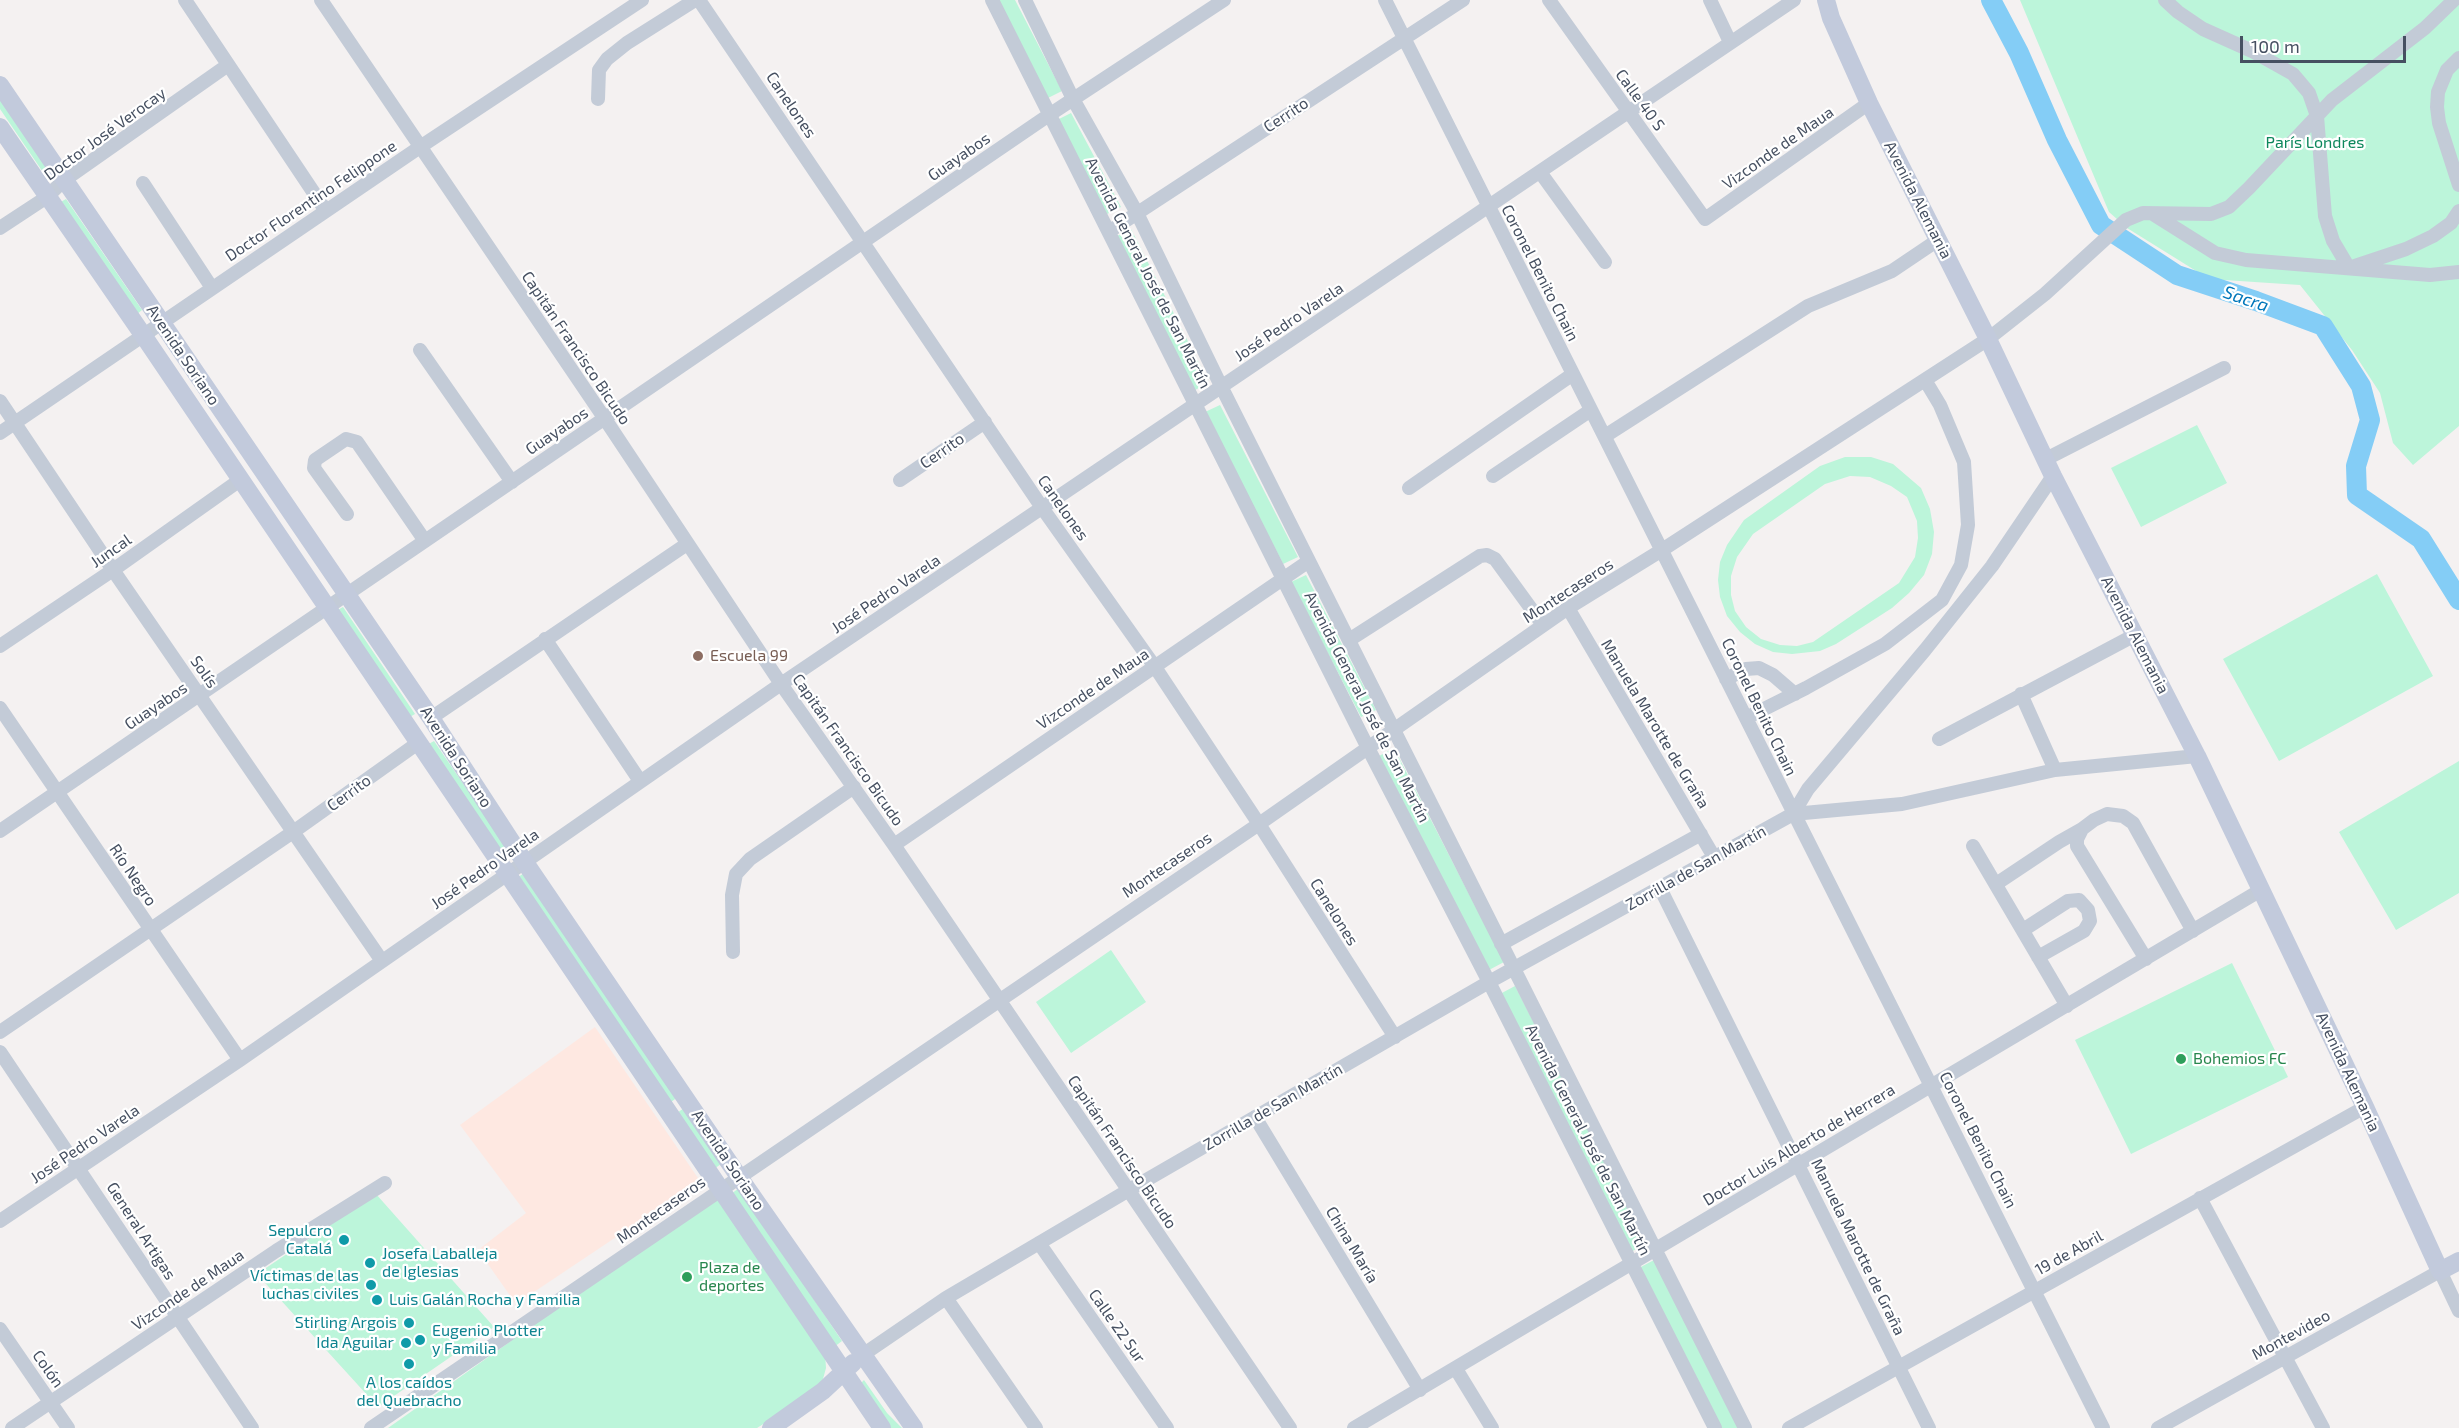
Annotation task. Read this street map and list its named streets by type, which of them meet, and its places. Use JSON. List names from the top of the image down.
{
  "streets": {
    "street": [
      "Calle 40 S",
      "Canelones",
      "Cerrito",
      "Doctor José Verocay",
      "Vizconde de Maua",
      "Guayabos",
      "Avenida Alemania",
      "Doctor Florentino Felippone",
      "Avenida General José de San Martín",
      "Coronel Benito Chain",
      "José Pedro Varela",
      "Capitán Francisco Bicudo",
      "Avenida Soriano",
      "Juncal",
      "Montecaseros",
      "Solís",
      "Manuela Marotte de Graña",
      "Zorrilla de San Martín",
      "Río Negro",
      "Doctor Luis Alberto de Herrera",
      "General Artigas",
      "China María",
      "19 de Abril",
      "Calle 22 Sur",
      "Montevideo",
      "Colón"
    ]
  },
  "crossings": [
    ["Calle 40 S", "Vizconde de Maua"],
    ["Calle 40 S", "José Pedro Varela"],
    ["Canelones", "Cerrito"],
    ["Canelones", "Vizconde de Maua"],
    ["Canelones", "Guayabos"],
    ["Canelones", "José Pedro Varela"],
    ["Canelones", "Montecaseros"],
    ["Canelones", "Zorrilla de San Martín"],
    ["Cerrito", "Avenida General José de San Martín"],
    ["Cerrito", "Coronel Benito Chain"],
    ["Cerrito", "Capitán Francisco Bicudo"],
    ["Cerrito", "Avenida Soriano"],
    ["Cerrito", "Solís"],
    ["Cerrito", "Río Negro"],
    ["Doctor José Verocay", "Avenida Soriano"],
    ["Vizconde de Maua", "Avenida Alemania"],
    ["Vizconde de Maua", "Avenida General José de San Martín"],
    ["Vizconde de Maua", "Capitán Francisco Bicudo"],
    ["Vizconde de Maua", "General Artigas"],
    ["Vizconde de Maua", "Colón"],
    ["Guayabos", "Avenida General José de San Martín"],
    ["Guayabos", "Capitán Francisco Bicudo"],
    ["Guayabos", "Avenida Soriano"],
    ["Guayabos", "Solís"],
    ["Guayabos", "Río Negro"],
    ["Avenida Alemania", "Montecaseros"],
    ["Avenida Alemania", "Zorrilla de San Martín"],
    ["Avenida Alemania", "Doctor Luis Alberto de Herrera"],
    ["Avenida Alemania", "19 de Abril"],
    ["Avenida Alemania", "Montevideo"],
    ["Doctor Florentino Felippone", "Capitán Francisco Bicudo"],
    ["Doctor Florentino Felippone", "Avenida Soriano"],
    ["Doctor Florentino Felippone", "Solís"],
    ["Avenida General José de San Martín", "José Pedro Varela"],
    ["Avenida General José de San Martín", "Montecaseros"],
    ["Avenida General José de San Martín", "Zorrilla de San Martín"],
    ["Avenida General José de San Martín", "Doctor Luis Alberto de Herrera"],
    ["Coronel Benito Chain", "José Pedro Varela"],
    ["Coronel Benito Chain", "Montecaseros"],
    ["Coronel Benito Chain", "Zorrilla de San Martín"],
    ["Coronel Benito Chain", "Doctor Luis Alberto de Herrera"],
    ["Coronel Benito Chain", "19 de Abril"],
    ["José Pedro Varela", "Capitán Francisco Bicudo"],
    ["José Pedro Varela", "Avenida Soriano"],
    ["José Pedro Varela", "Solís"],
    ["José Pedro Varela", "Río Negro"],
    ["José Pedro Varela", "General Artigas"],
    ["Capitán Francisco Bicudo", "Montecaseros"],
    ["Capitán Francisco Bicudo", "Zorrilla de San Martín"],
    ["Avenida Soriano", "Juncal"],
    ["Avenida Soriano", "Montecaseros"],
    ["Avenida Soriano", "Zorrilla de San Martín"],
    ["Juncal", "Solís"],
    ["Montecaseros", "Manuela Marotte de Graña"],
    ["Manuela Marotte de Graña", "Zorrilla de San Martín"],
    ["Manuela Marotte de Graña", "Doctor Luis Alberto de Herrera"],
    ["Manuela Marotte de Graña", "19 de Abril"],
    ["Zorrilla de San Martín", "China María"],
    ["Zorrilla de San Martín", "Calle 22 Sur"],
    ["Doctor Luis Alberto de Herrera", "China María"]
  ],
  "water": ["Sacra"],
  "parks": ["París Londres"],
  "places": [
    "Escuela 99",
    "Bohemios FC",
    "Sepulcro Catalá",
    "Josefa Laballeja de Iglesias",
    "Plaza de deportes",
    "Víctimas de las luchas civiles",
    "Luis Galán Rocha y Familia",
    "Stirling Argois",
    "Eugenio Plotter y Familia",
    "Ida Aguilar",
    "A los caídos del Quebracho"
  ],
  "scale_bar": "100 m"
}
